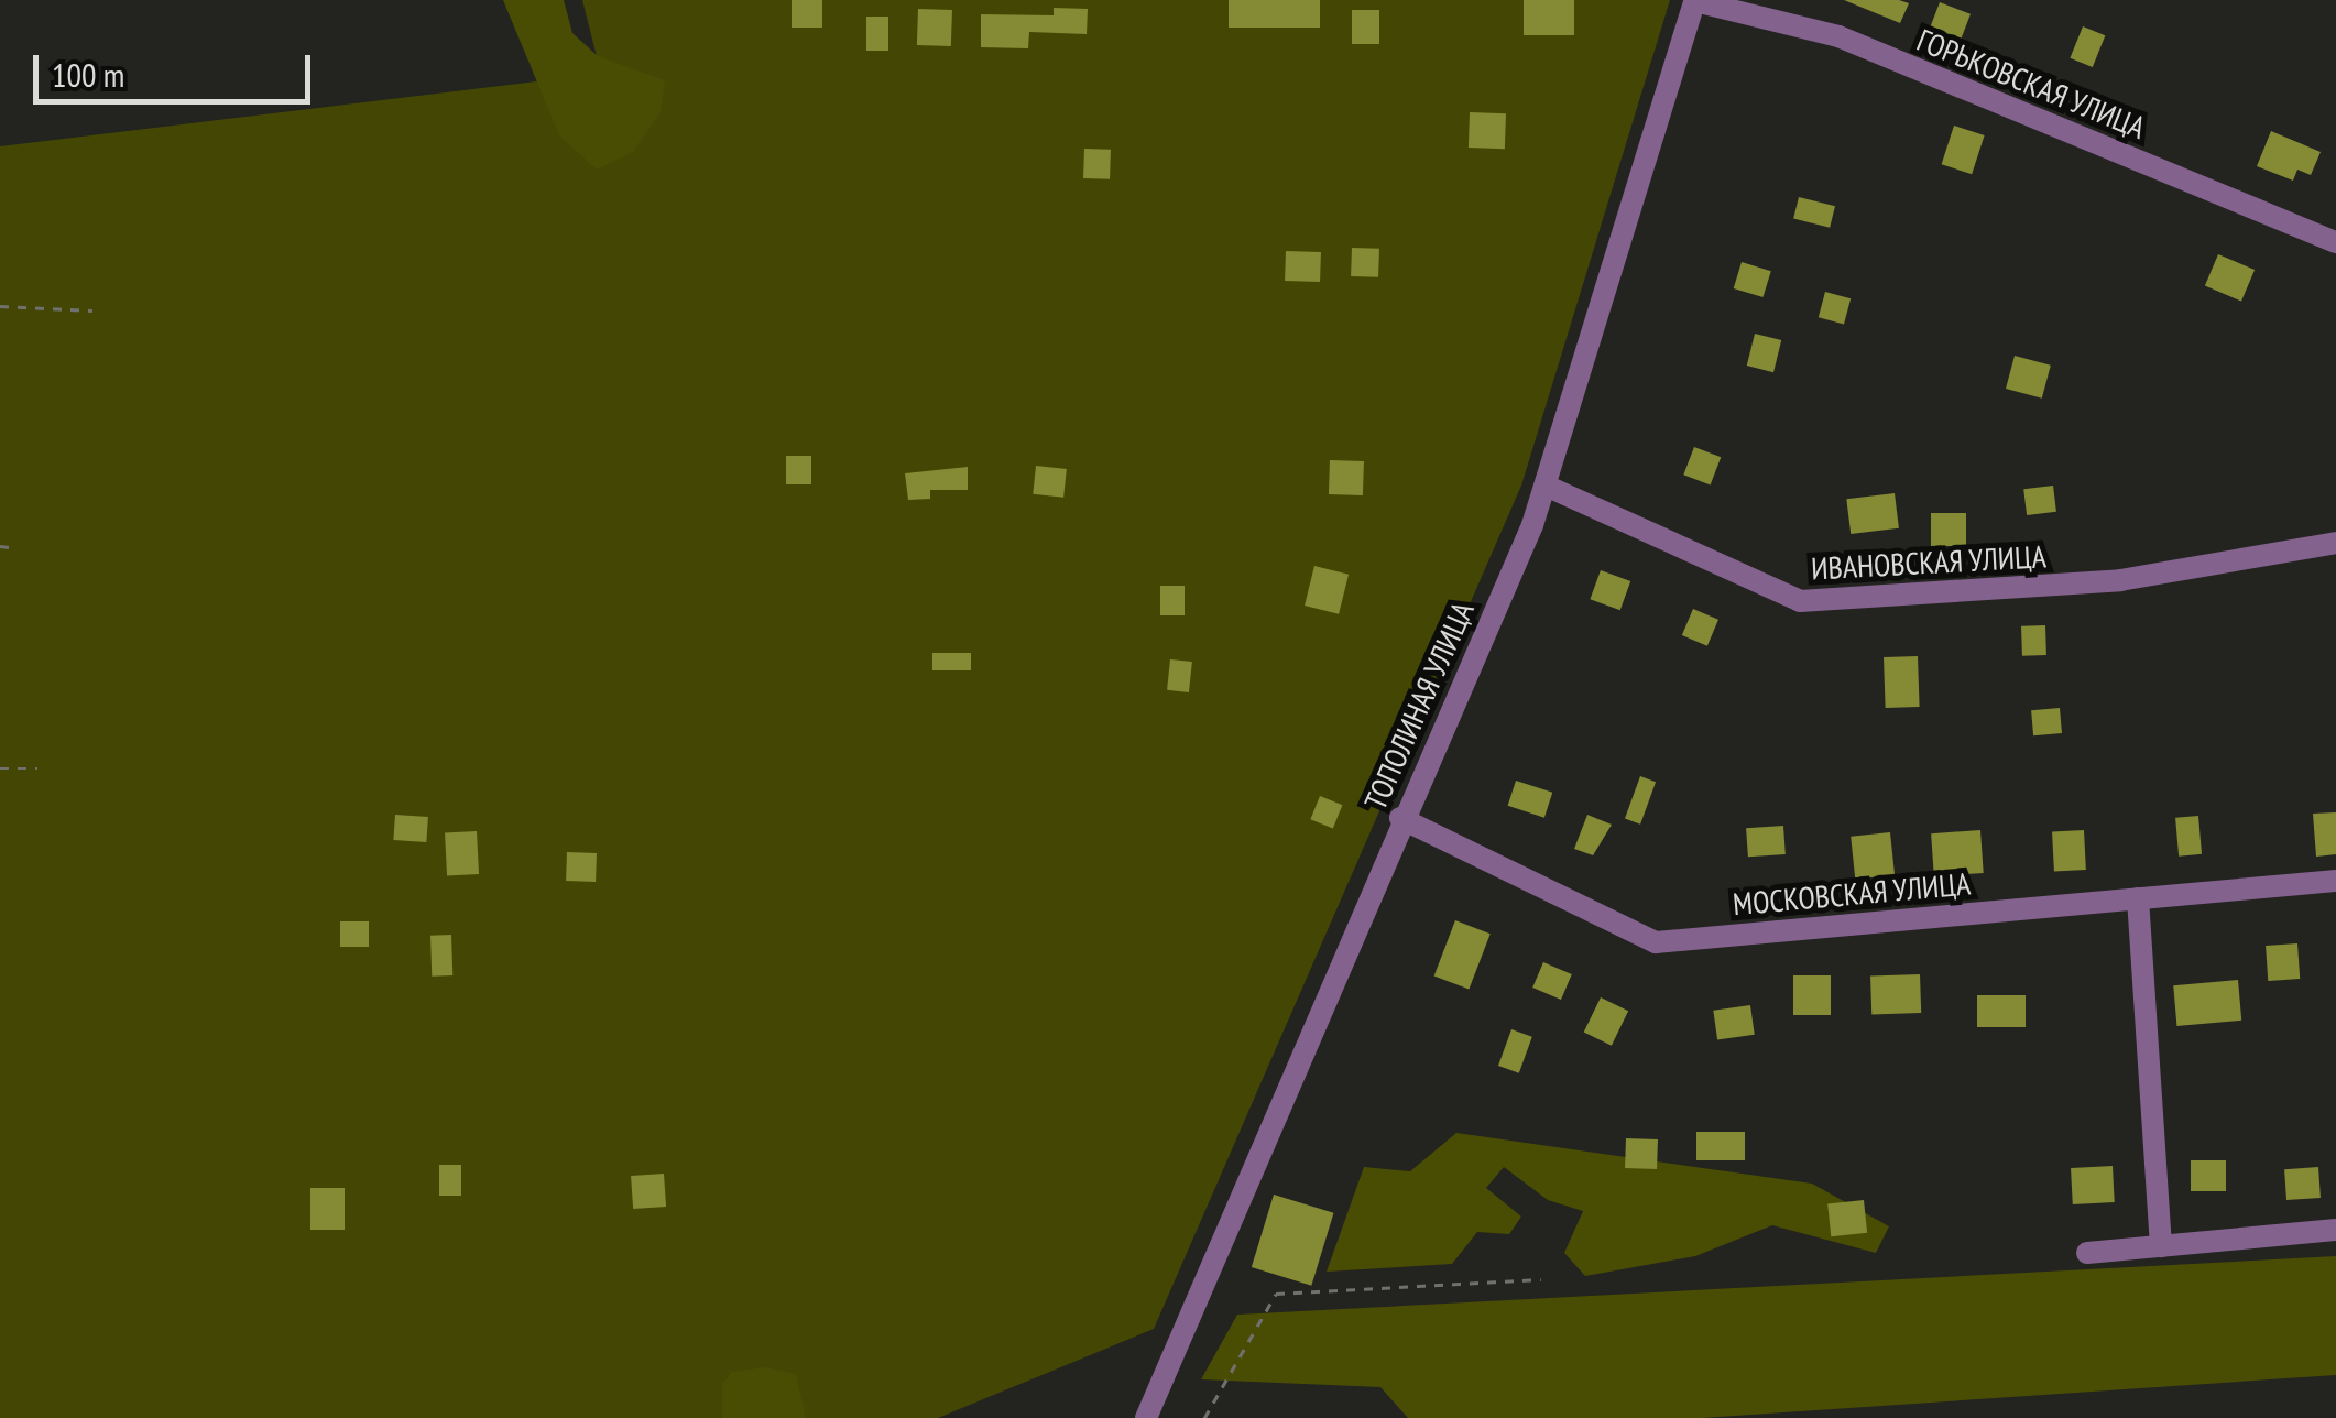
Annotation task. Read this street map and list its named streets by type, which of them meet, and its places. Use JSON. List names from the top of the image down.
{
  "streets": {
    "street": [
      "ГОРЬКОВСКАЯ УЛИЦА",
      "ИВАНОВСКАЯ УЛИЦА",
      "ТОПОЛИНАЯ УЛИЦА",
      "МОСКОВСКАЯ УЛИЦА"
    ]
  },
  "crossings": [
    ["ГОРЬКОВСКАЯ УЛИЦА", "ТОПОЛИНАЯ УЛИЦА"],
    ["ИВАНОВСКАЯ УЛИЦА", "ТОПОЛИНАЯ УЛИЦА"],
    ["ТОПОЛИНАЯ УЛИЦА", "МОСКОВСКАЯ УЛИЦА"]
  ],
  "scale_bar": "100 m"
}
